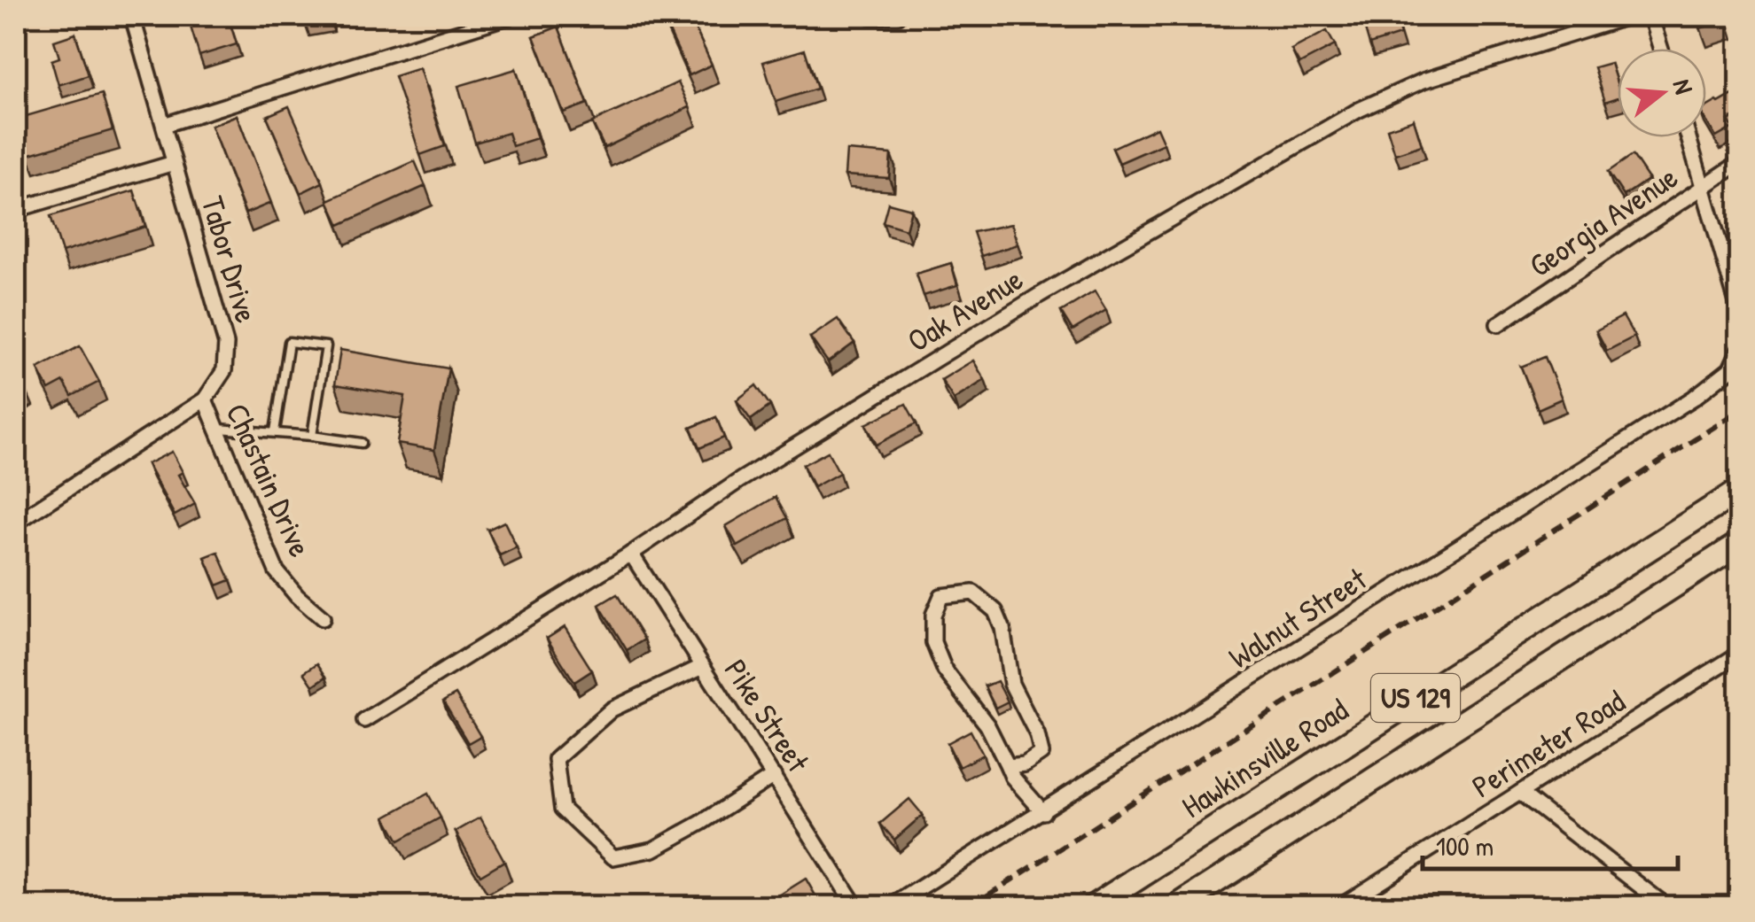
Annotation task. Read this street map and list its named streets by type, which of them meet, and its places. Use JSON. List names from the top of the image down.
{
  "streets": {
    "main road": ["US 129", "Hawkinsville Road"],
    "street": [
      "Georgia Avenue",
      "Tabor Drive",
      "Oak Avenue",
      "Chastain Drive",
      "Walnut Street",
      "Pike Street",
      "Perimeter Road"
    ]
  },
  "crossings": [
    ["Tabor Drive", "Chastain Drive"],
    ["Oak Avenue", "Pike Street"]
  ],
  "scale_bar": "100 m",
  "north": "right"
}
